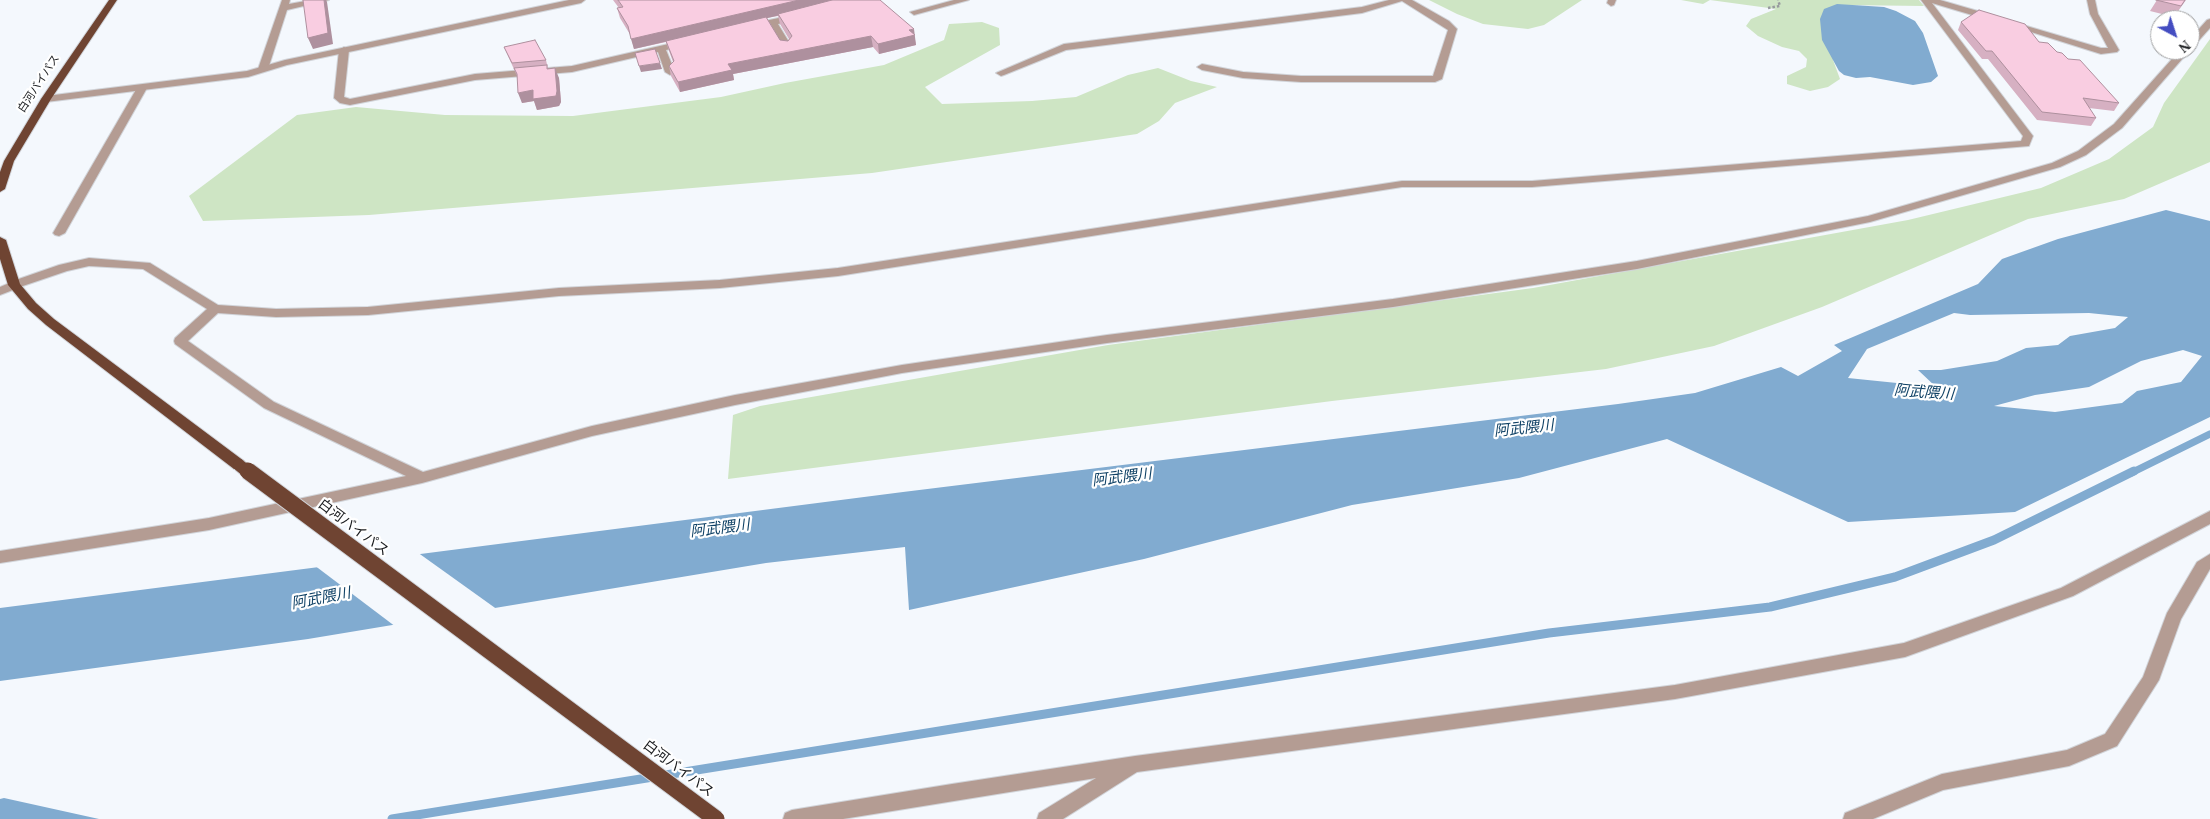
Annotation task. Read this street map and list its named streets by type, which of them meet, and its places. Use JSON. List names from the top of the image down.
{
  "streets": {
    "highway": ["白河バイパス"]
  },
  "water": ["阿武隈川"],
  "north": "bottom right"
}
